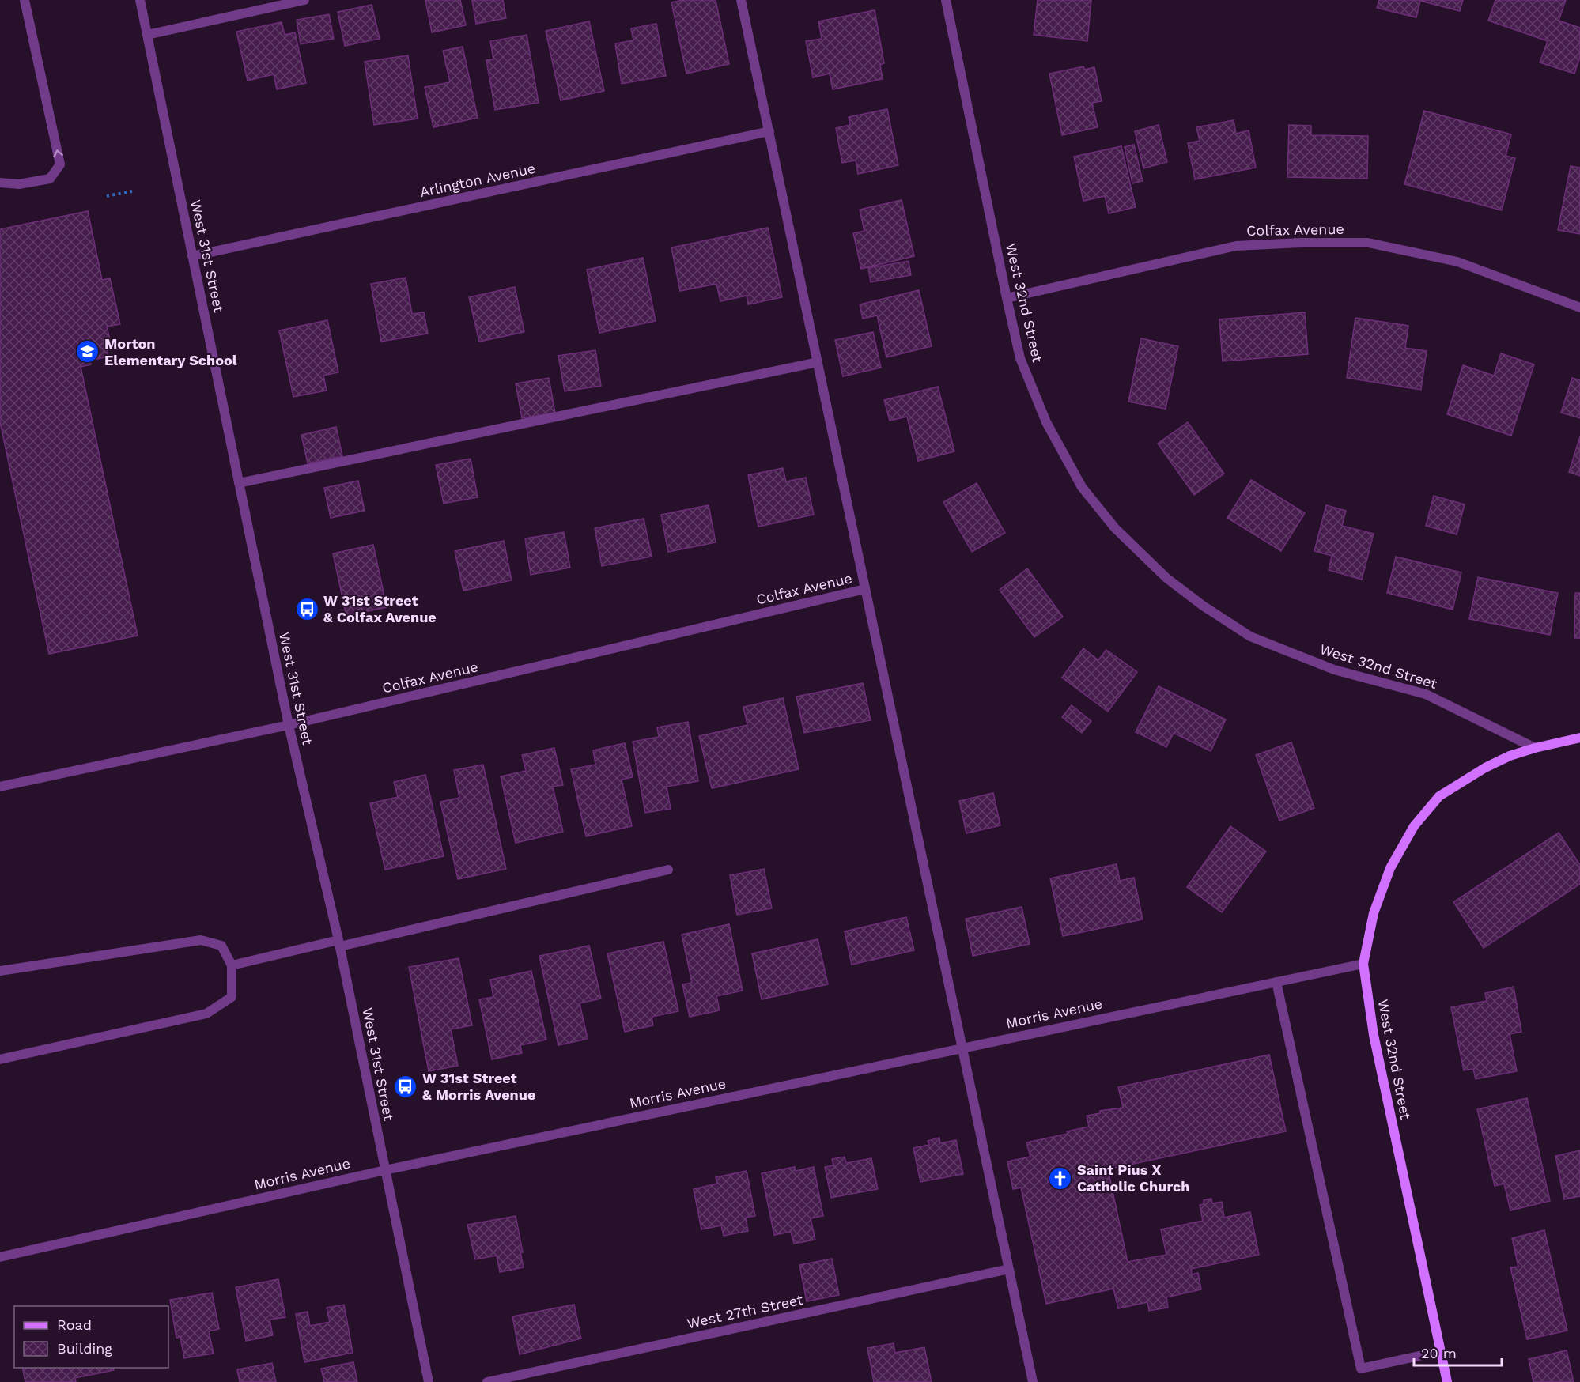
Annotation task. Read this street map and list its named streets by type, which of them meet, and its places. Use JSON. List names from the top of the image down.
{
  "streets": {
    "street": [
      "Arlington Avenue",
      "Colfax Avenue",
      "West 31st Street",
      "West 32nd Street",
      "Morris Avenue",
      "West 27th Street"
    ]
  },
  "crossings": [
    ["Arlington Avenue", "West 31st Street"],
    ["Colfax Avenue", "West 31st Street"],
    ["Colfax Avenue", "West 32nd Street"],
    ["West 31st Street", "Morris Avenue"],
    ["West 32nd Street", "Morris Avenue"]
  ],
  "places": {
    "school or university": ["Morton Elementary School"],
    "bus stop": ["W 31st Street & Colfax Avenue", "W 31st Street & Morris Avenue"],
    "church": ["Saint Pius X Catholic Church"]
  },
  "legend": ["Road", "Building"],
  "scale_bar": "20 m"
}
